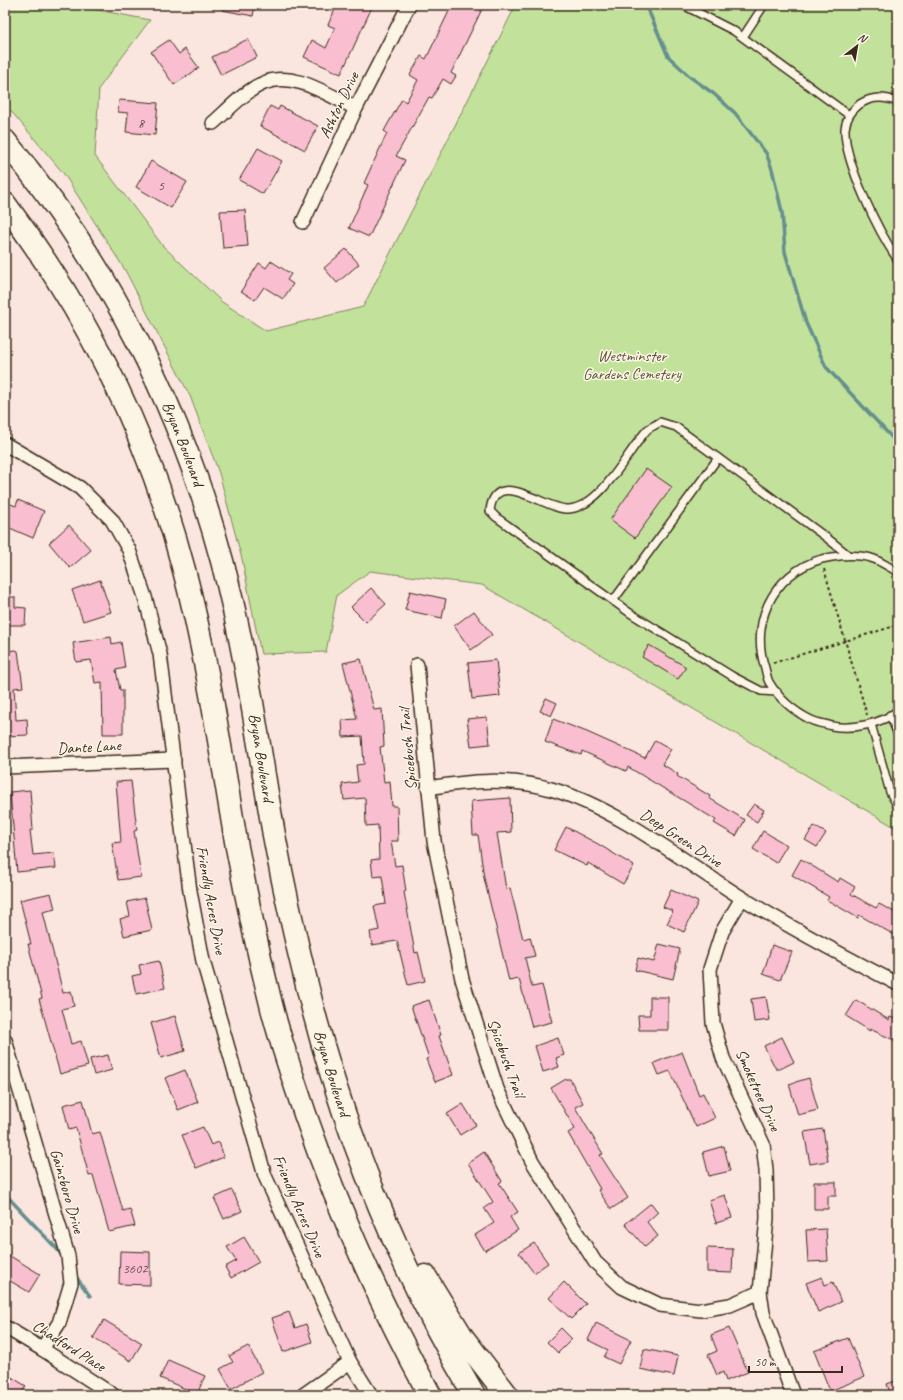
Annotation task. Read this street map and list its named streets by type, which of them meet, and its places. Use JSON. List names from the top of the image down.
{
  "streets": {
    "highway": ["Bryan Boulevard"],
    "street": [
      "Ashton Drive",
      "Dante Lane",
      "Spicebush Trail",
      "Deep Green Drive",
      "Friendly Acres Drive",
      "Smoketree Drive",
      "Gainsboro Drive",
      "Chadford Place"
    ]
  },
  "crossings": [
    ["Dante Lane", "Friendly Acres Drive"],
    ["Spicebush Trail", "Deep Green Drive"],
    ["Spicebush Trail", "Smoketree Drive"],
    ["Deep Green Drive", "Smoketree Drive"],
    ["Gainsboro Drive", "Chadford Place"]
  ],
  "parks": ["Westminster Gardens Cemetery"],
  "house_numbers": ["8", "5", "3602"],
  "scale_bar": "50 m",
  "north": "top right"
}
